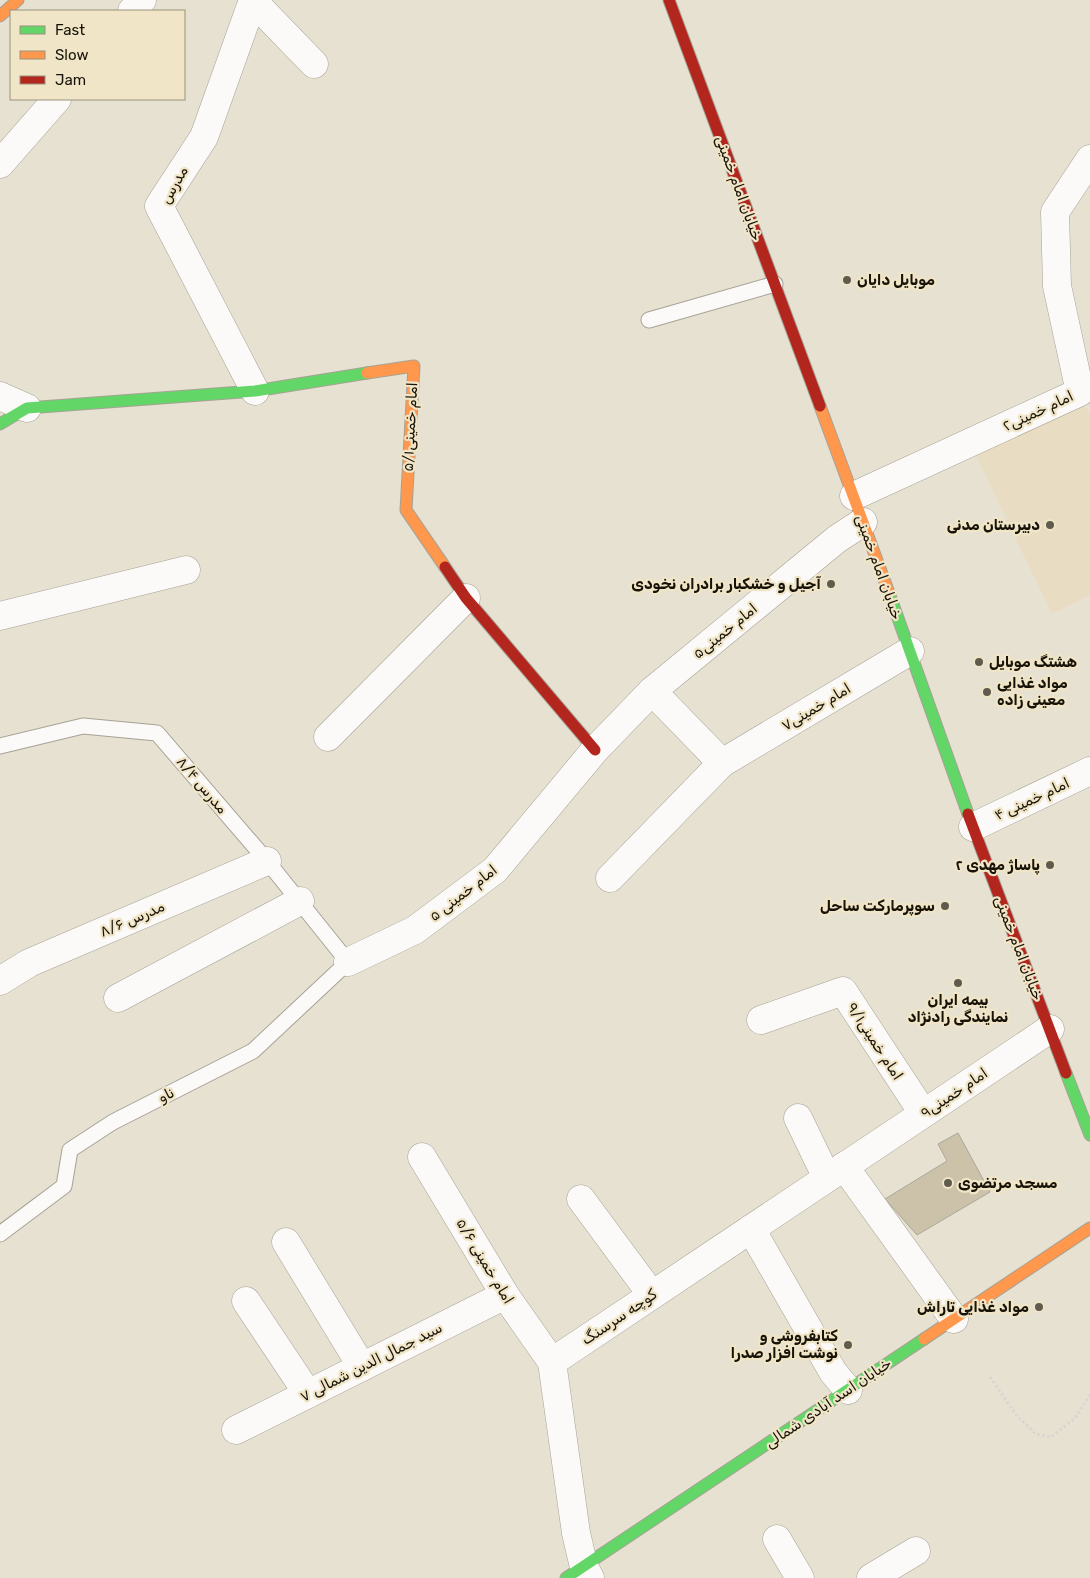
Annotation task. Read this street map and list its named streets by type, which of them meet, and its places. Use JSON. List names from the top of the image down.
{
  "streets": {
    "main road": ["خیابان امام خمینی", "امام خمینی۵/۱", "خیابان اسد آبادی شمالی"],
    "street": [
      "مدرس",
      "امام خمینی۲",
      "امام خمینی۵",
      "امام خمینی۷",
      "امام خمینی ۴",
      "امام خمینی ۵",
      "مدرس ۸/۶",
      "امام خمینی۹/۱",
      "امام خمینی۹",
      "امام خمینی ۵/۶",
      "کوچه سرسنگ",
      "سید جمال الدین شمالی ۷"
    ],
    "lane": ["مدرس ۸/۴", "ناو"]
  },
  "crossings": [
    ["مدرس", "امام خمینی۵/۱"],
    ["خیابان امام خمینی", "امام خمینی۲"],
    ["خیابان امام خمینی", "امام خمینی۵"],
    ["خیابان امام خمینی", "امام خمینی۷"],
    ["خیابان امام خمینی", "امام خمینی ۴"],
    ["خیابان امام خمینی", "امام خمینی۹"],
    ["امام خمینی۵/۱", "امام خمینی۵"],
    ["امام خمینی۵/۱", "امام خمینی ۵"],
    ["امام خمینی۵", "امام خمینی ۵"],
    ["مدرس ۸/۴", "امام خمینی ۵"],
    ["مدرس ۸/۴", "مدرس ۸/۶"],
    ["مدرس ۸/۴", "ناو"],
    ["امام خمینی ۵", "ناو"],
    ["امام خمینی۹/۱", "امام خمینی۹"],
    ["امام خمینی۹", "کوچه سرسنگ"],
    ["امام خمینی ۵/۶", "کوچه سرسنگ"],
    ["امام خمینی ۵/۶", "سید جمال الدین شمالی ۷"]
  ],
  "places": [
    "موبایل دایان",
    "دبیرستان مدنی",
    "آجیل و خشکبار برادران نخودی",
    "هشتگ موبایل",
    "مواد غذایی معینی زاده",
    "پاساژ مهدی ۲",
    "سوپرمارکت ساحل",
    "بیمه ایران نمایندگی رادنژاد",
    "مسجد مرتضوی",
    "مواد غذایی تاراش",
    "کتابفروشی و نوشت افزار صدرا"
  ],
  "legend": ["Fast", "Slow", "Jam"]
}
